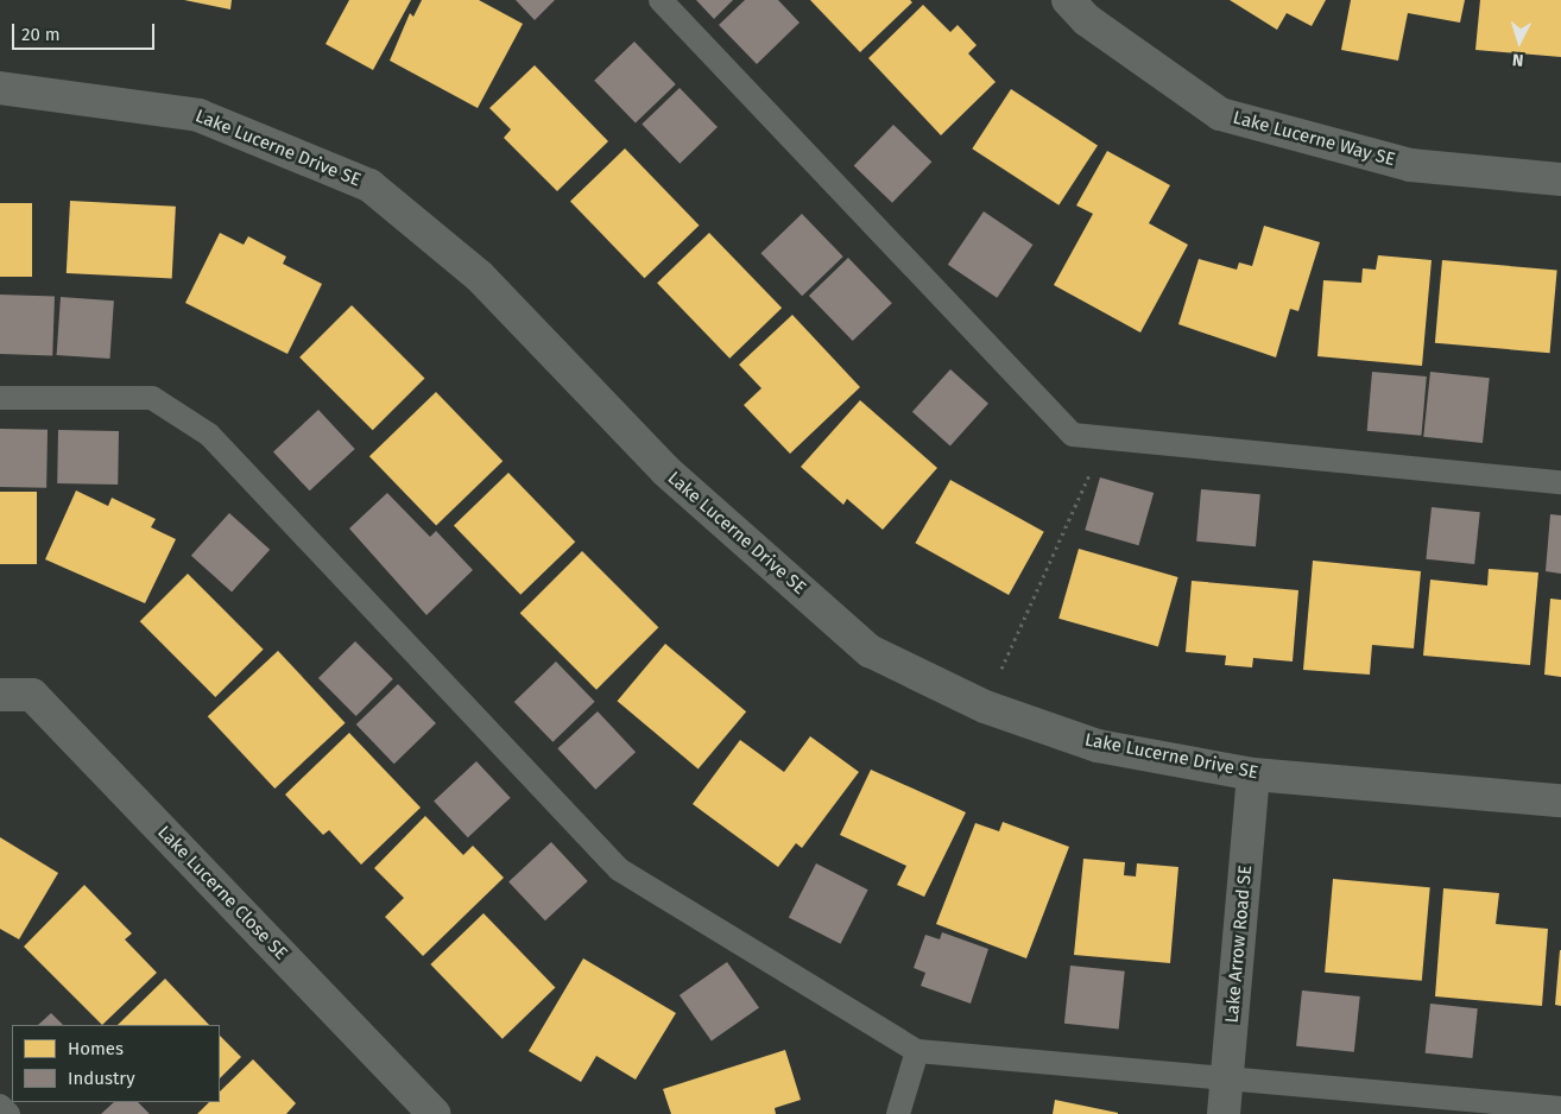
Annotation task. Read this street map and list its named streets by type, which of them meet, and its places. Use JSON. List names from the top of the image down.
{
  "streets": {
    "street": [
      "Lake Lucerne Way SE",
      "Lake Lucerne Drive SE",
      "Lake Lucerne Close SE",
      "Lake Arrow Road SE"
    ]
  },
  "crossings": [
    ["Lake Lucerne Drive SE", "Lake Arrow Road SE"]
  ],
  "legend": ["Homes", "Industry"],
  "scale_bar": "20 m",
  "north": "bottom"
}
